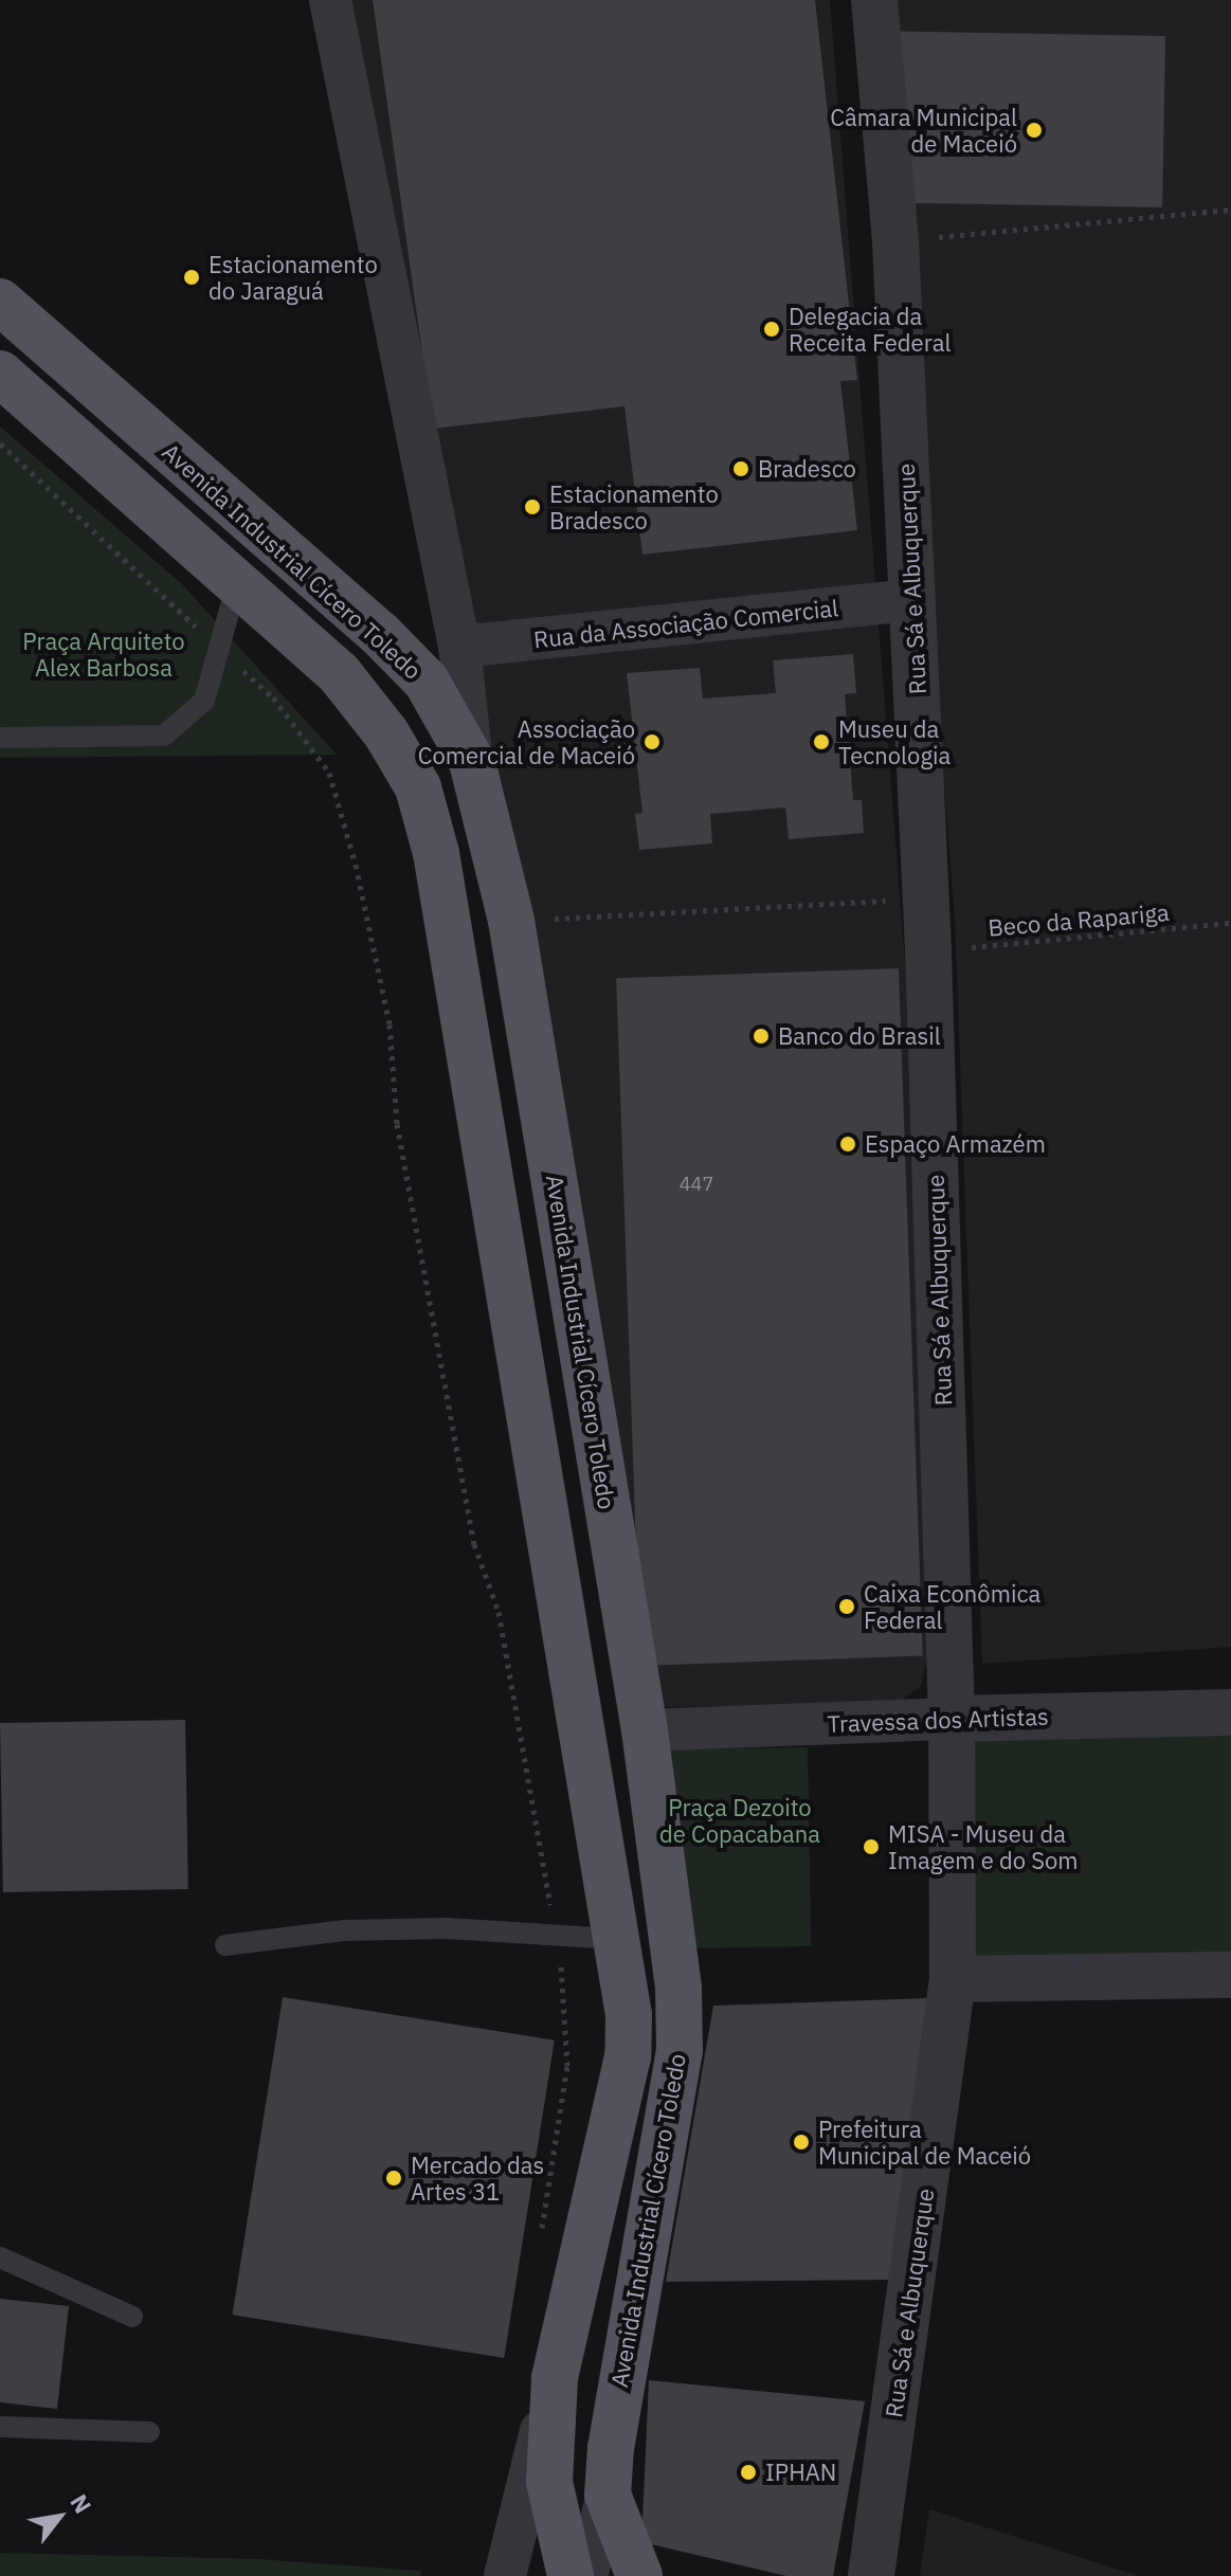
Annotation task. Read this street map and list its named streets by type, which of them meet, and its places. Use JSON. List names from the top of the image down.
{
  "streets": {
    "main road": ["Avenida Industrial Cícero Toledo"],
    "street": ["Rua Sá e Albuquerque", "Rua da Associação Comercial", "Travessa dos Artistas"],
    "path": ["Beco da Rapariga"]
  },
  "crossings": [
    ["Avenida Industrial Cícero Toledo", "Travessa dos Artistas"],
    ["Rua Sá e Albuquerque", "Rua da Associação Comercial"],
    ["Rua Sá e Albuquerque", "Beco da Rapariga"],
    ["Rua Sá e Albuquerque", "Travessa dos Artistas"]
  ],
  "parks": ["Praça Arquiteto Alex Barbosa", "Praça Dezoito de Copacabana"],
  "places": [
    "Câmara Municipal de Maceió",
    "Estacionamento do Jaraguá",
    "Delegacia da Receita Federal",
    "Bradesco",
    "Estacionamento Bradesco",
    "Associação Comercial de Maceió",
    "Museu da Tecnologia",
    "Banco do Brasil",
    "Espaço Armazém",
    "Caixa Econômica Federal",
    "MISA - Museu da Imagem e do Som",
    "Prefeitura Municipal de Maceió",
    "Mercado das Artes 31",
    "IPHAN"
  ],
  "house_numbers": ["447"],
  "north": "top right"
}
